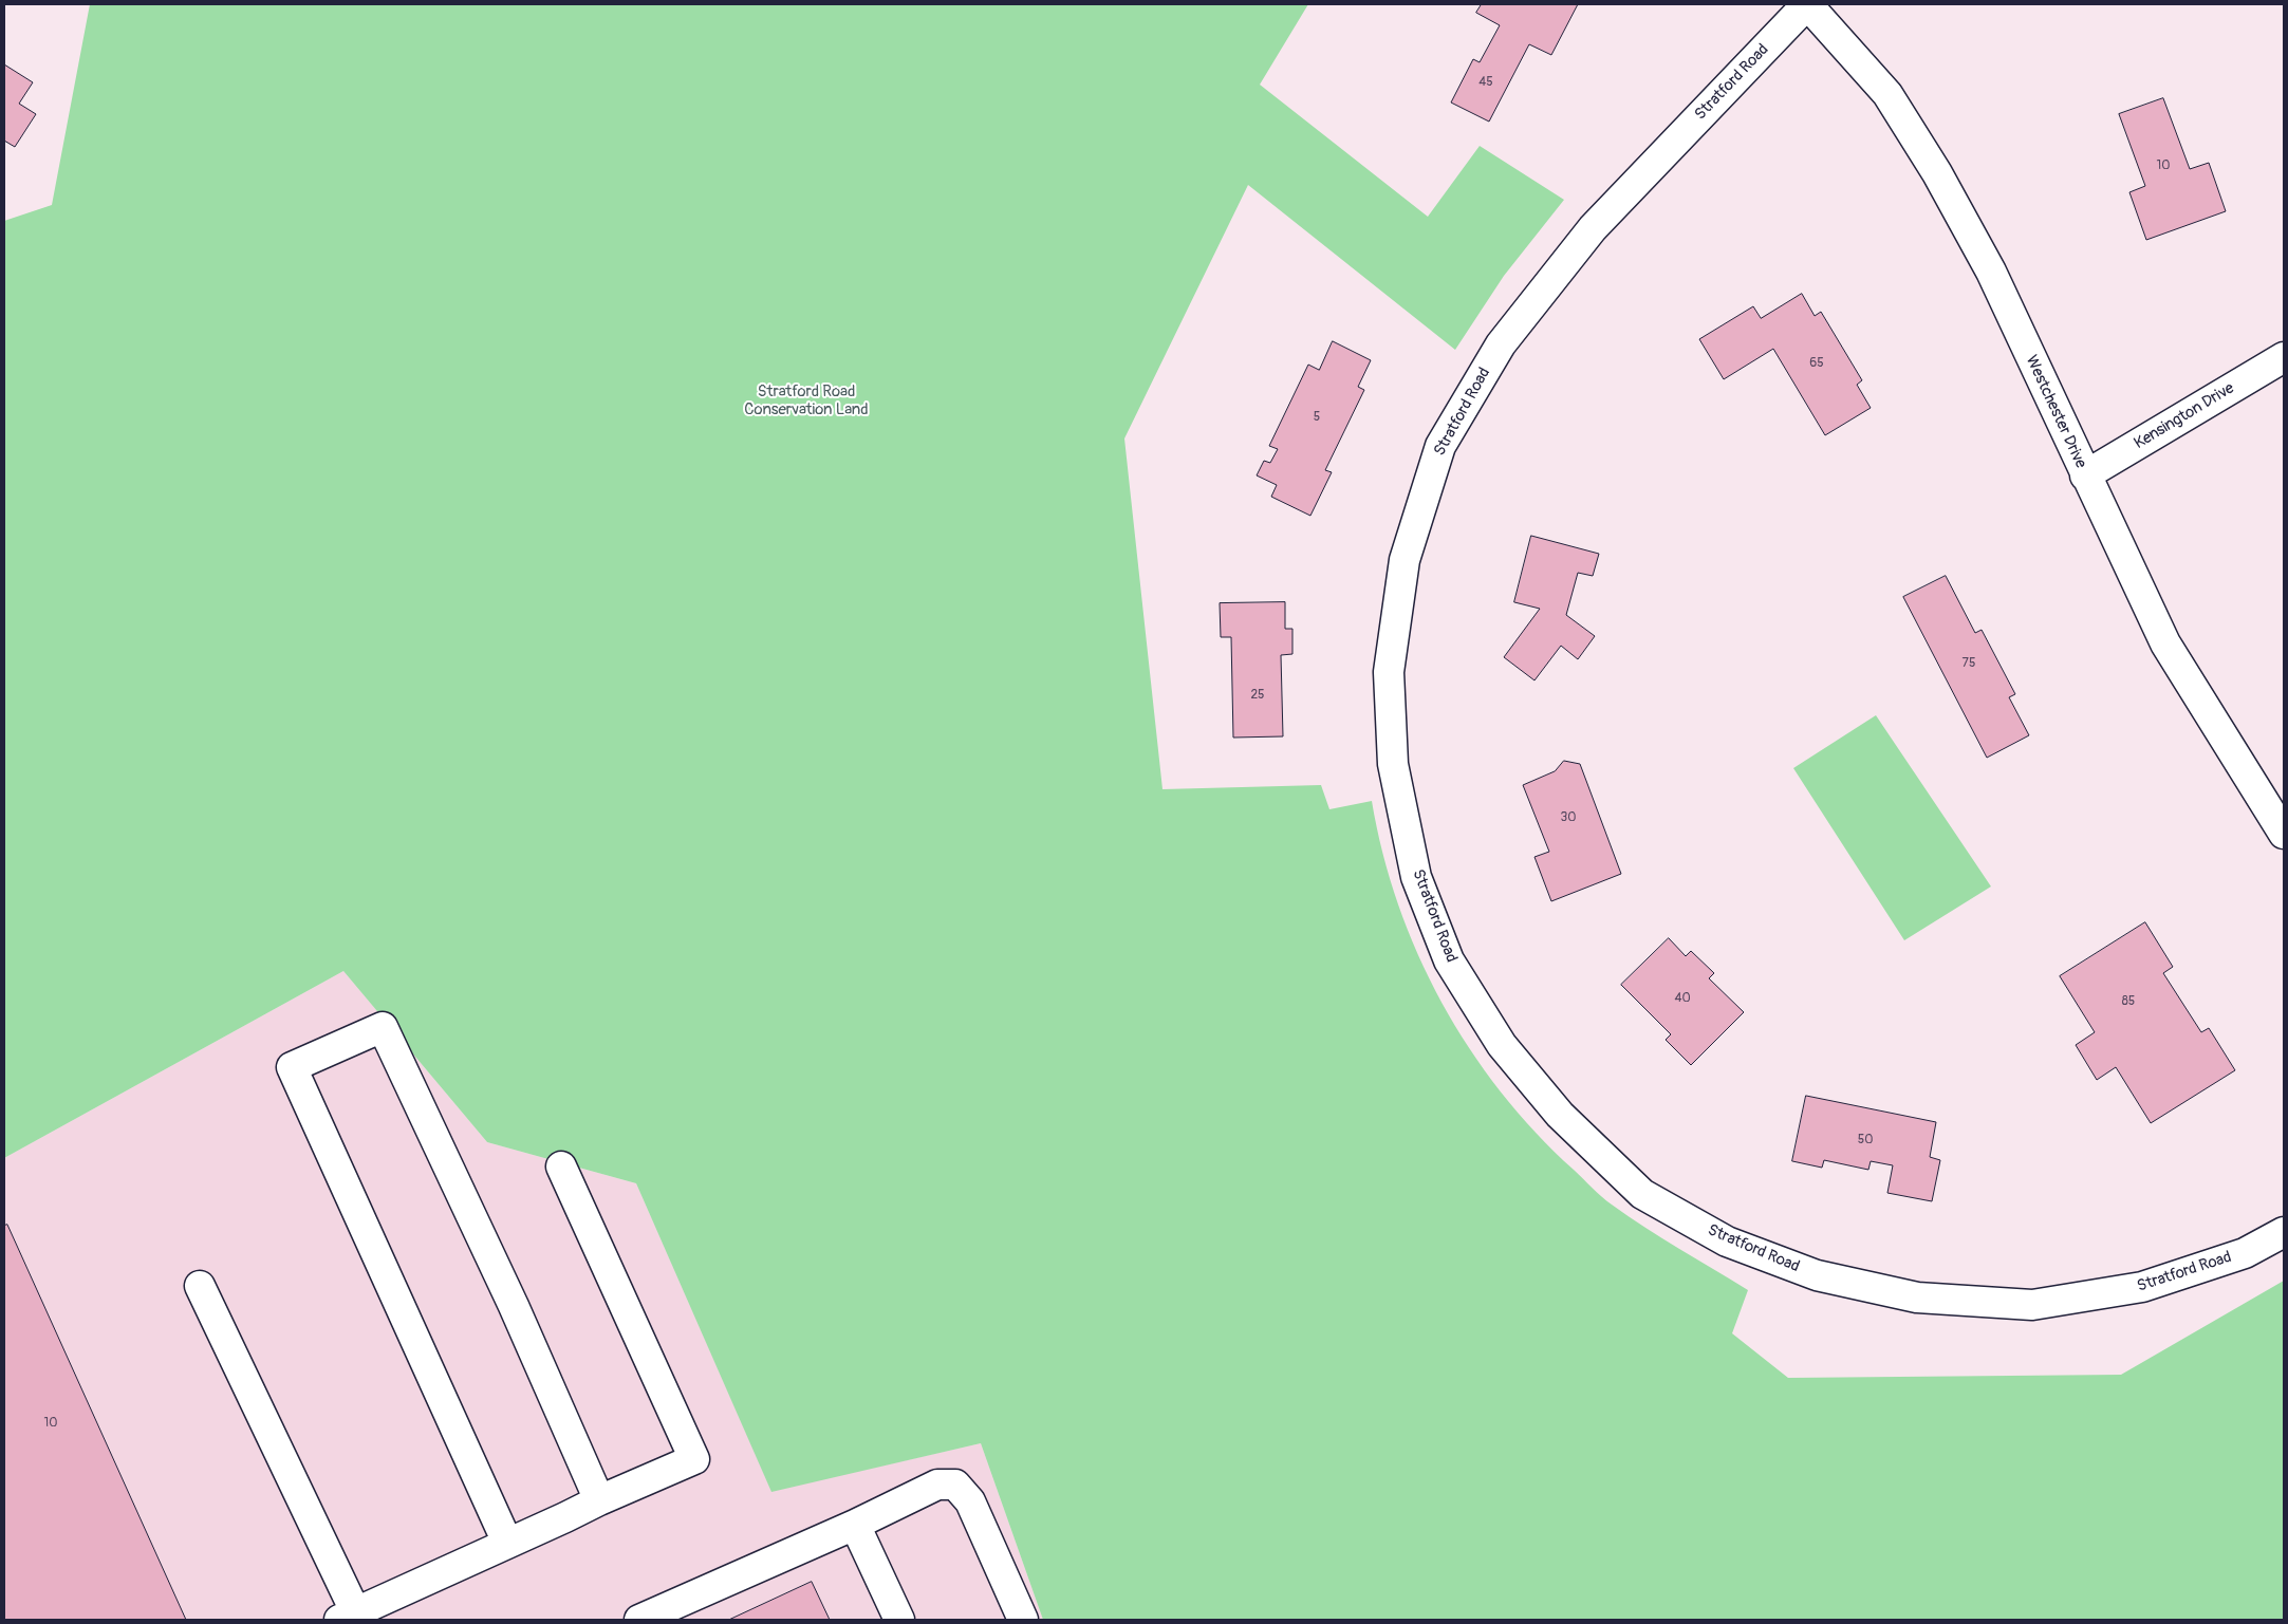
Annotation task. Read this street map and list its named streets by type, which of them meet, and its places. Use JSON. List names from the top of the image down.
{
  "streets": {
    "street": ["Stratford Road", "Westchester Drive", "Kensington Drive"]
  },
  "crossings": [
    ["Stratford Road", "Westchester Drive"],
    ["Westchester Drive", "Kensington Drive"]
  ],
  "parks": ["Stratford Road Conservation Land"],
  "house_numbers": [
    "45",
    "10",
    "65",
    "5",
    "75",
    "25",
    "30",
    "40",
    "85",
    "50",
    "10"
  ]
}
